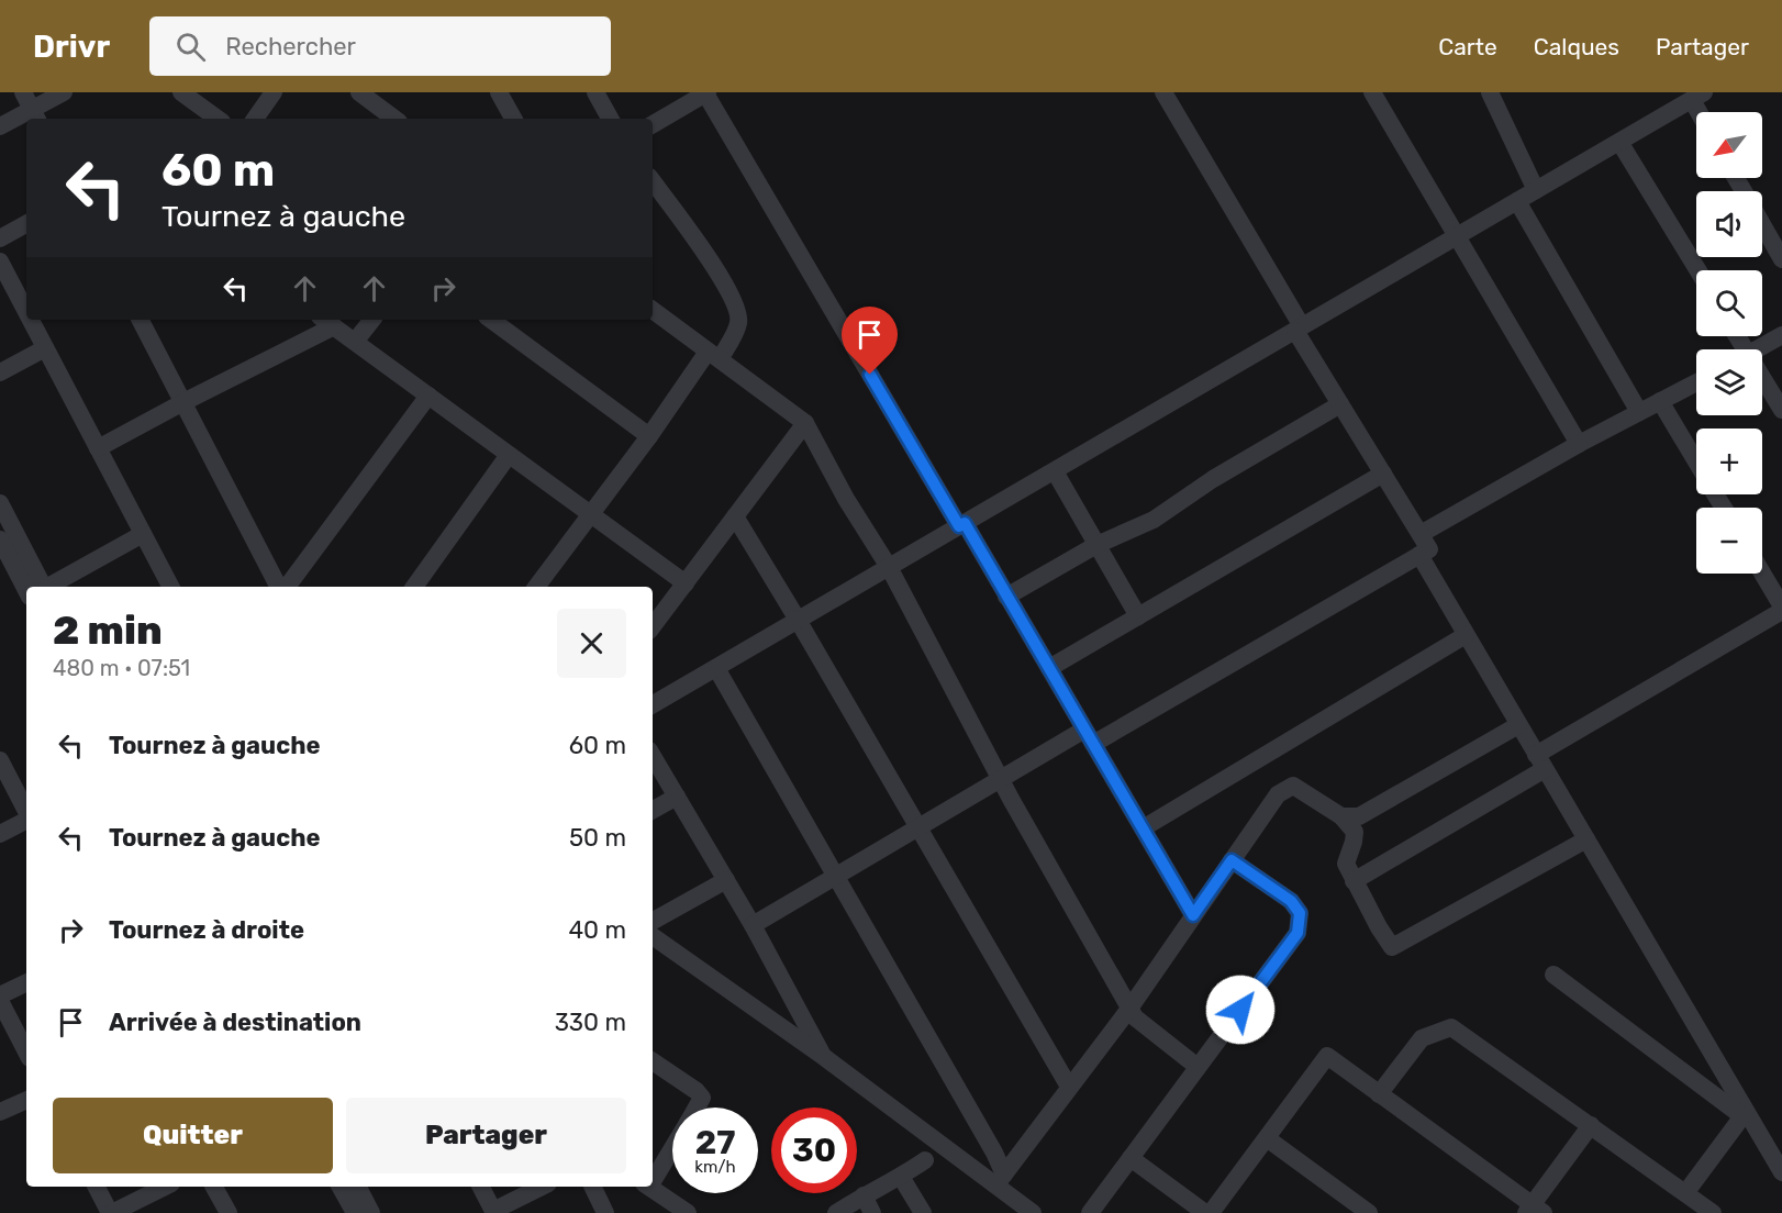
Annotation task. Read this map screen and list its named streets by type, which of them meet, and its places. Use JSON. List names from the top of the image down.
{
  "north": "bottom left",
  "page": {
    "header": "Drivr",
    "search": "Rechercher",
    "nav": ["Carte", "Calques", "Partager"],
    "map_buttons": ["+", "−"],
    "turn": ["60 m", "Tournez à gauche"],
    "heading": ["2 min", "480 m · 07:51"],
    "list": [
      {
        "name": "Tournez à gauche",
        "value": "60 m"
      },
      {
        "name": "Tournez à gauche",
        "value": "50 m"
      },
      {
        "name": "Tournez à droite",
        "value": "40 m"
      },
      {
        "name": "Arrivée à destination",
        "value": "330 m"
      }
    ],
    "buttons": ["Quitter", "Partager"],
    "speed": "27 km/h",
    "limit": "30"
  }
}
